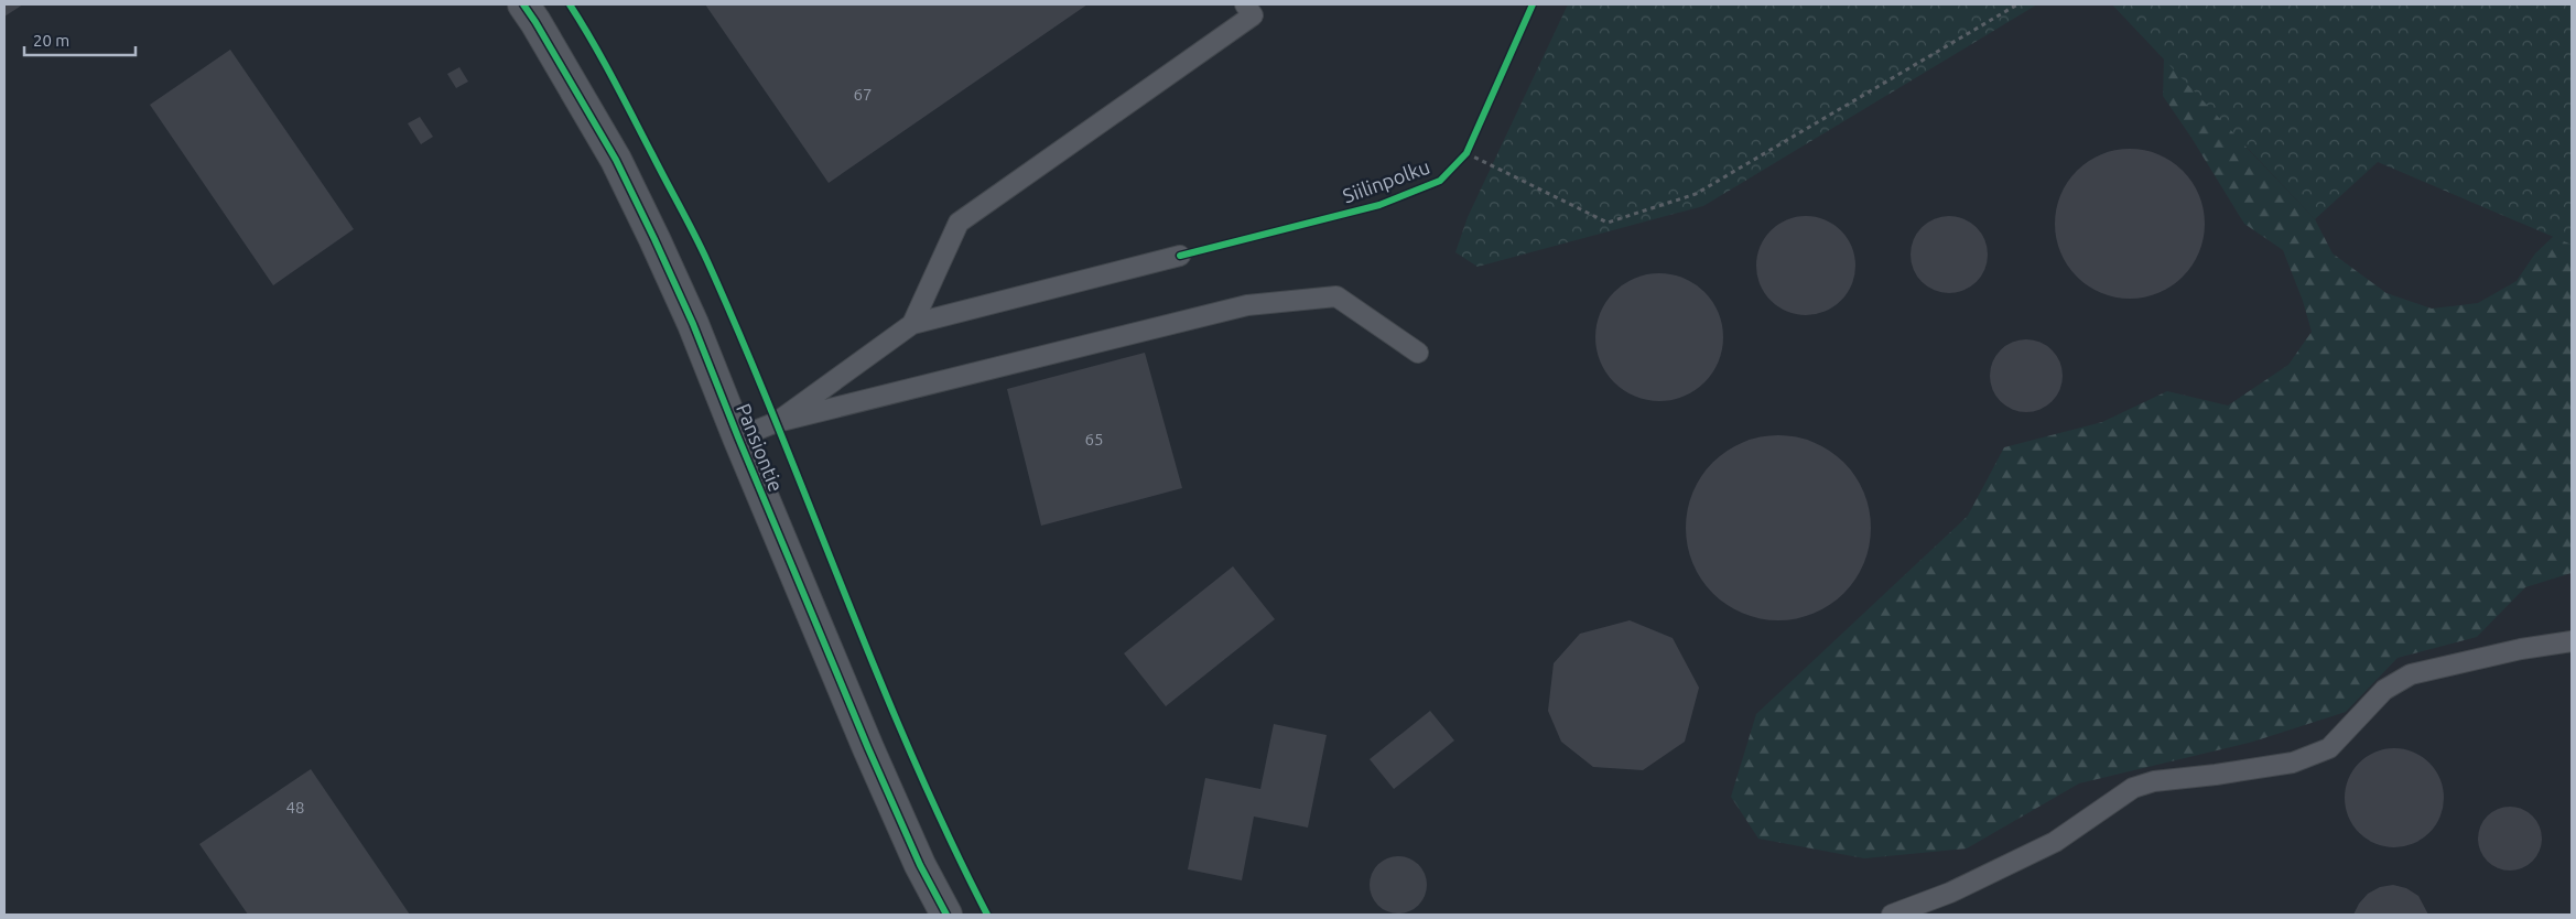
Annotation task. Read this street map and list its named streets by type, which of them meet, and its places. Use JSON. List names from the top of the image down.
{
  "streets": {
    "street": ["Pansiontie"],
    "cycle path": ["Siilinpolku"]
  },
  "house_numbers": ["67", "65", "48"],
  "scale_bar": "20 m"
}
